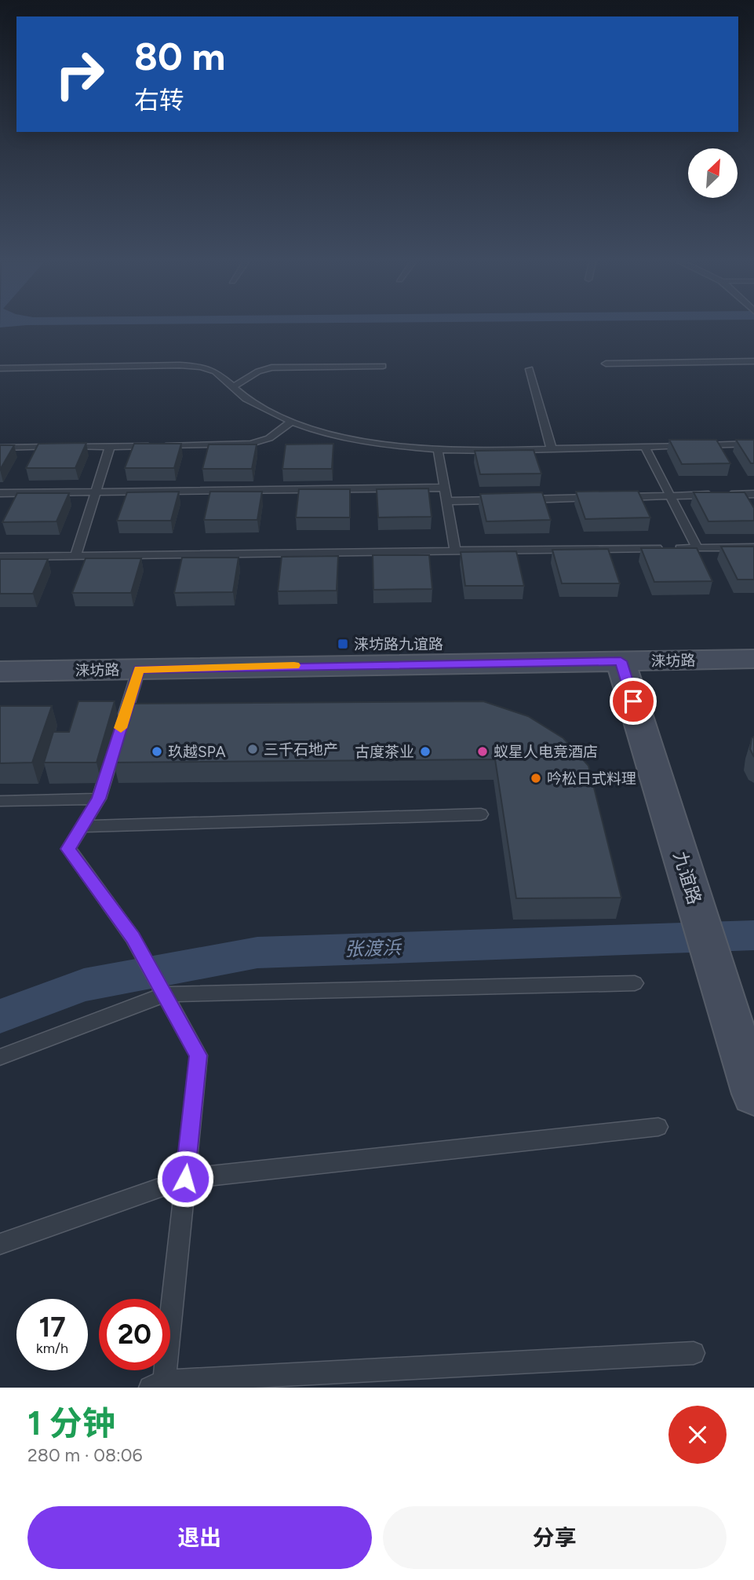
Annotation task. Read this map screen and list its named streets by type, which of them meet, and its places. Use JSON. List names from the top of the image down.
{
  "streets": {
    "street": ["涞坊路", "九谊路"]
  },
  "crossings": [
    ["涞坊路", "九谊路"]
  ],
  "water": ["张渡浜"],
  "places": {
    "transit": ["涞坊路九谊路"],
    "other": [
      "三千石地产",
      "玖越SPA",
      "古度茶业",
      "蚁星人电竞酒店",
      "吟松日式料理"
    ]
  },
  "north": "top right",
  "page": {
    "turn": ["80 m", "右转"],
    "speed": "17 km/h",
    "limit": "20",
    "heading": ["1 分钟", "280 m · 08:06"],
    "buttons": ["退出", "分享"]
  }
}
